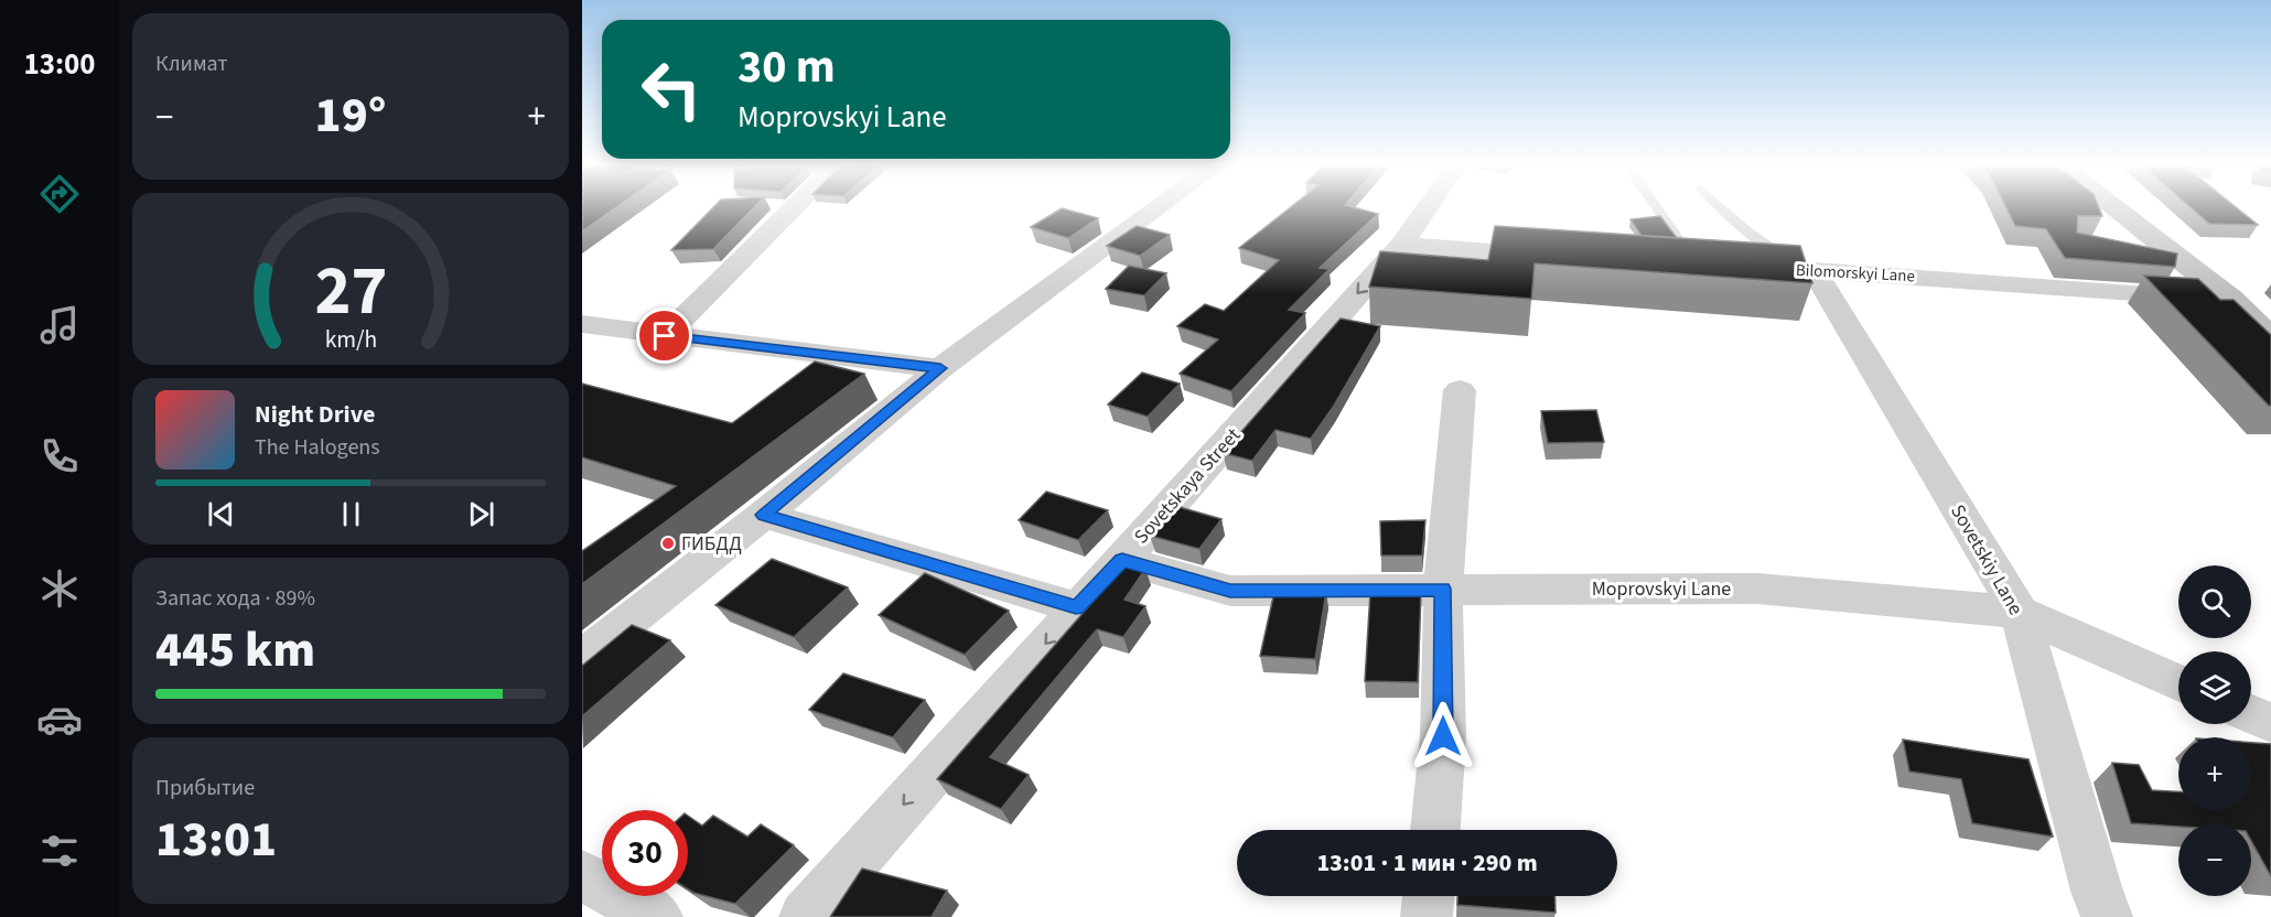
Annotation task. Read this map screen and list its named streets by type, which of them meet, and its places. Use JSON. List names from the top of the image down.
{
  "streets": {
    "street": [
      "Bilomorskyi Lane",
      "Sovetskaya Street",
      "Sovetskiy Lane",
      "Moprovskyi Lane"
    ]
  },
  "crossings": [
    ["Bilomorskyi Lane", "Sovetskiy Lane"],
    ["Sovetskaya Street", "Moprovskyi Lane"],
    ["Sovetskiy Lane", "Moprovskyi Lane"]
  ],
  "places": ["ГИБДД"],
  "page": {
    "tabs": "13:00",
    "tile": [
      "Климат",
      ["Запас хода · 89%", "445 km"],
      ["Прибытие", "13:01"]
    ],
    "turn": ["30 m", "Moprovskyi Lane"],
    "heat": ["−", "19°", "+"],
    "song": ["Night Drive", "The Halogens"],
    "map_buttons": ["+", "−"],
    "limit": "30",
    "trip": "13:01 · 1 мин · 290 m",
    "gauge": ["27", "km/h"]
  }
}
